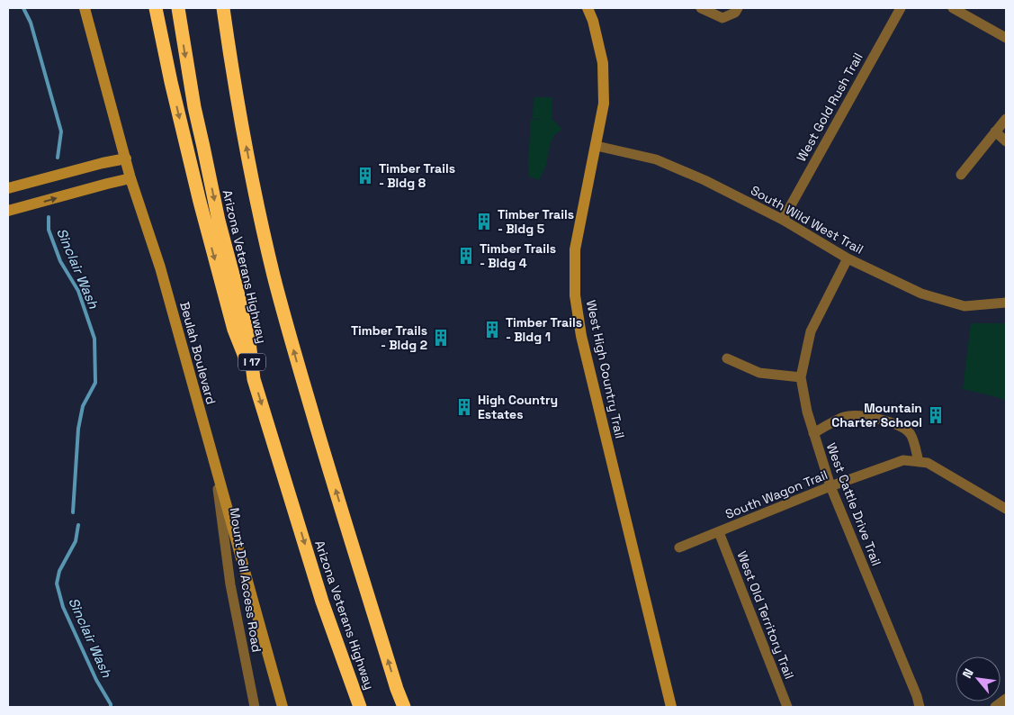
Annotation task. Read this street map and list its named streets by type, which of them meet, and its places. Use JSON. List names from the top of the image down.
{
  "streets": {
    "highway": ["Arizona Veterans Highway", "I 17"],
    "street": [
      "West Gold Rush Trail",
      "South Wild West Trail",
      "Beulah Boulevard",
      "West High Country Trail",
      "South Wagon Trail",
      "West Cattle Drive Trail",
      "Mount Dell Access Road",
      "West Old Territory Trail"
    ]
  },
  "crossings": [
    ["West Gold Rush Trail", "South Wild West Trail"],
    ["South Wild West Trail", "West High Country Trail"],
    ["South Wild West Trail", "West Cattle Drive Trail"],
    ["Beulah Boulevard", "Mount Dell Access Road"],
    ["South Wagon Trail", "West Cattle Drive Trail"],
    ["South Wagon Trail", "West Old Territory Trail"]
  ],
  "water": ["Sinclair Wash"],
  "places": {
    "building": [
      "Timber Trails - Bldg 8",
      "Timber Trails - Bldg 5",
      "Timber Trails - Bldg 4",
      "Timber Trails - Bldg 1",
      "Timber Trails - Bldg 2",
      "High Country Estates",
      "Mountain Charter School"
    ]
  },
  "north": "top left"
}
